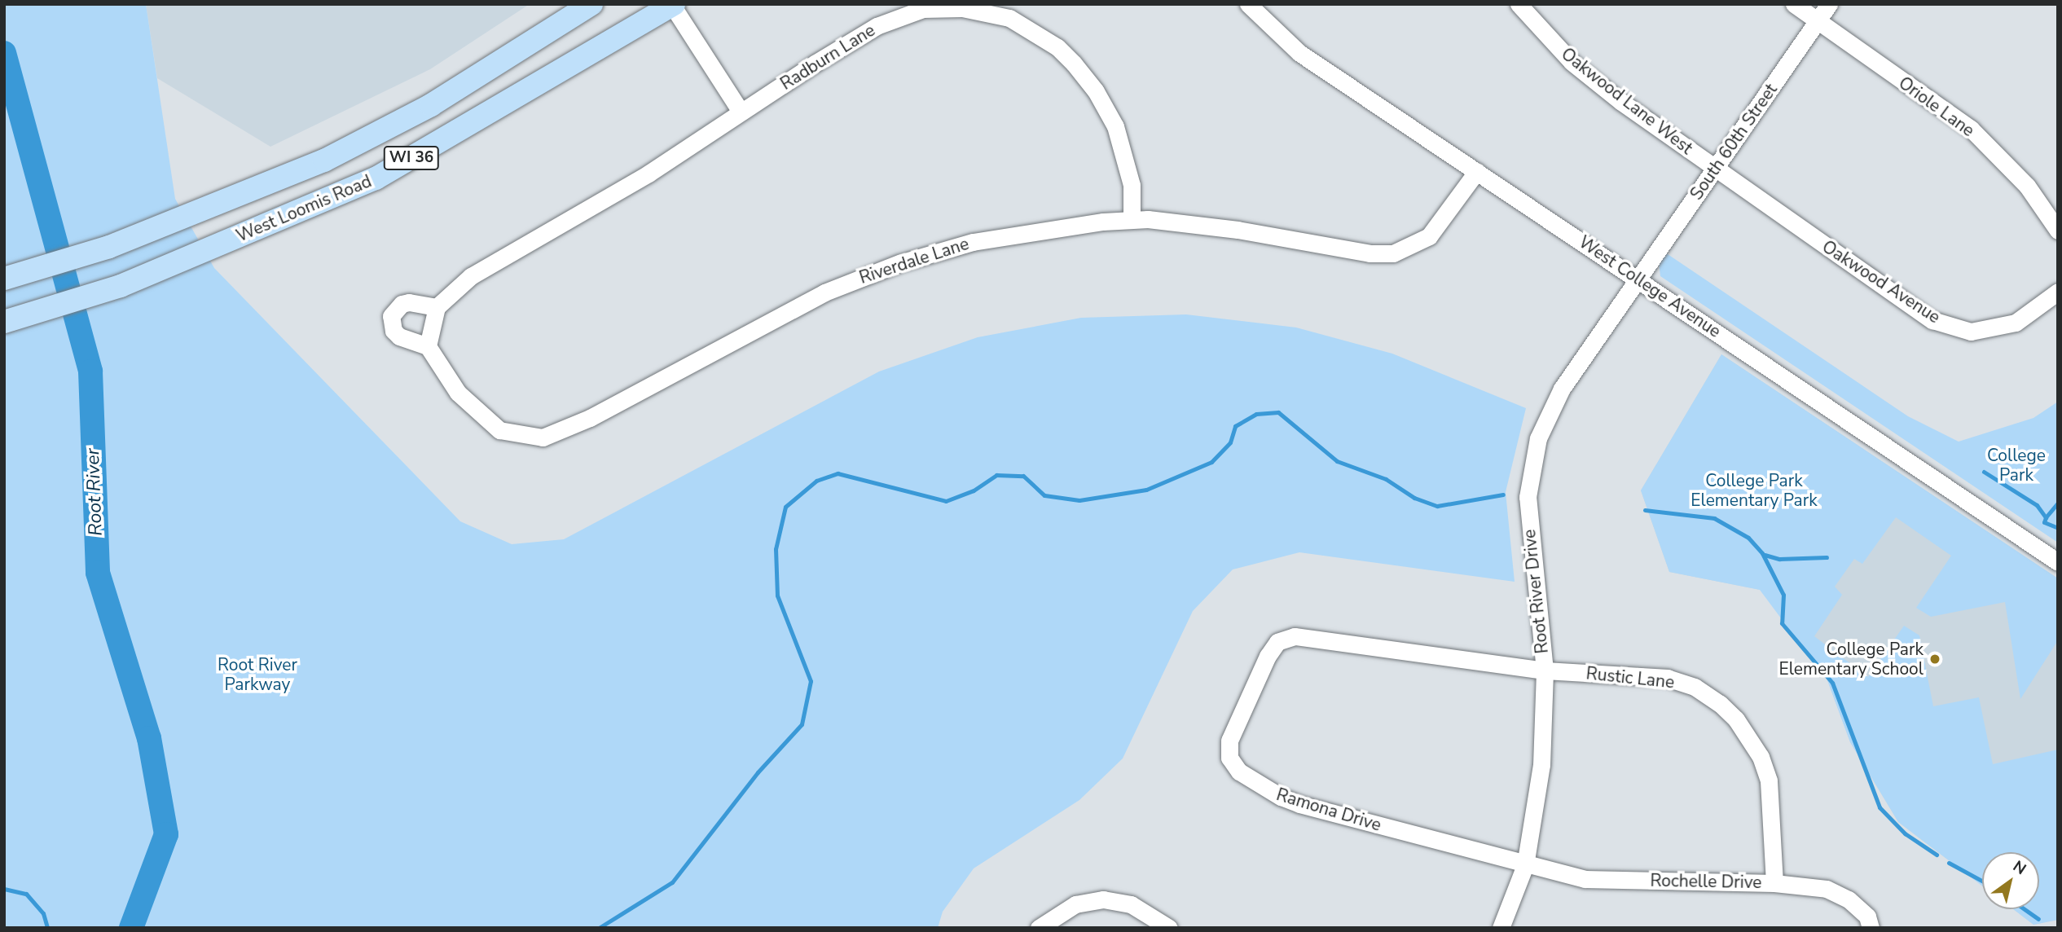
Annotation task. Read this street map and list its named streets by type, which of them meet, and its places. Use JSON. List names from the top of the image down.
{
  "streets": {
    "main road": ["WI 36", "West Loomis Road"],
    "street": [
      "Radburn Lane",
      "Oakwood Lane West",
      "Oriole Lane",
      "South 60th Street",
      "Riverdale Lane",
      "Oakwood Avenue",
      "West College Avenue",
      "Root River Drive",
      "Rustic Lane",
      "Ramona Drive",
      "Rochelle Drive"
    ]
  },
  "crossings": [
    ["Radburn Lane", "Riverdale Lane"],
    ["Oakwood Lane West", "South 60th Street"],
    ["Oakwood Lane West", "Oakwood Avenue"],
    ["Oriole Lane", "South 60th Street"],
    ["South 60th Street", "Oakwood Avenue"],
    ["South 60th Street", "West College Avenue"],
    ["South 60th Street", "Root River Drive"],
    ["Riverdale Lane", "West College Avenue"],
    ["West College Avenue", "Root River Drive"],
    ["Root River Drive", "Rustic Lane"],
    ["Root River Drive", "Ramona Drive"],
    ["Root River Drive", "Rochelle Drive"],
    ["Rustic Lane", "Ramona Drive"],
    ["Rustic Lane", "Rochelle Drive"],
    ["Ramona Drive", "Rochelle Drive"]
  ],
  "water": ["Root River"],
  "parks": ["College Park", "College Park Elementary Park", "Root River Parkway"],
  "places": ["College Park Elementary School"],
  "north": "top right"
}
